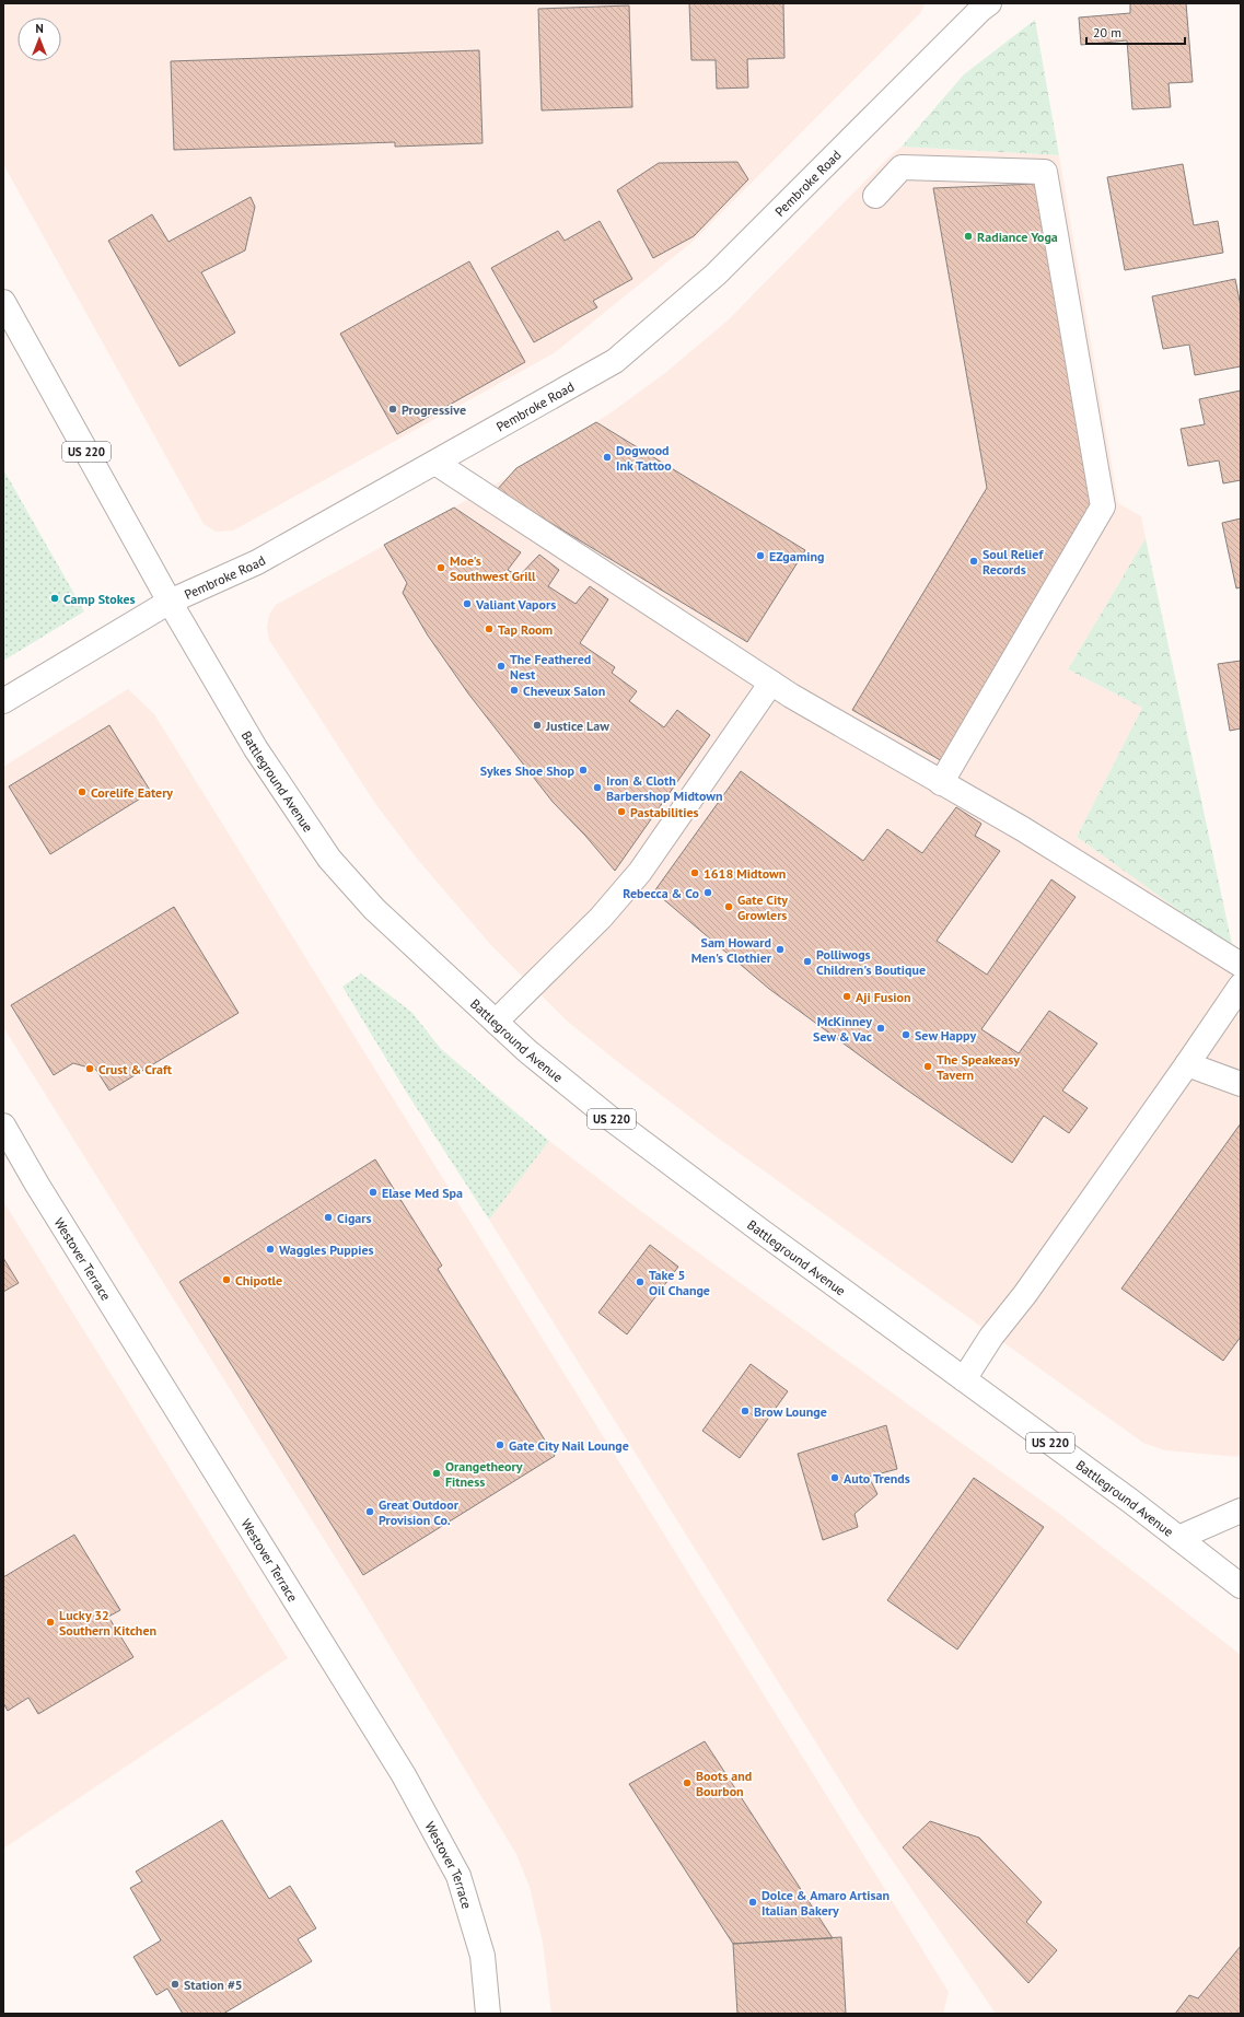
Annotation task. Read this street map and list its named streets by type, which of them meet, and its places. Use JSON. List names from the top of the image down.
{
  "streets": {
    "main road": [
      "Pembroke Road",
      "US 220",
      "Battleground Avenue",
      "Westover Terrace"
    ]
  },
  "crossings": [
    ["Pembroke Road", "Battleground Avenue"]
  ],
  "places": [
    "Radiance Yoga",
    "Progressive",
    "Dogwood Ink Tattoo",
    "EZgaming",
    "Soul Relief Records",
    "Moe's Southwest Grill",
    "Camp Stokes",
    "Valiant Vapors",
    "Tap Room",
    "The Feathered Nest",
    "Cheveux Salon",
    "Justice Law",
    "Sykes Shoe Shop",
    "Iron & Cloth Barbershop Midtown",
    "Corelife Eatery",
    "Pastabilities",
    "1618 Midtown",
    "Rebecca & Co",
    "Gate City Growlers",
    "Sam Howard Men's Clothier",
    "Polliwogs Children's Boutique",
    "Aji Fusion",
    "McKinney Sew & Vac",
    "Sew Happy",
    "The Speakeasy Tavern",
    "Crust & Craft",
    "Elase Med Spa",
    "Cigars",
    "Waggles Puppies",
    "Chipotle",
    "Take 5 Oil Change",
    "Brow Lounge",
    "Gate City Nail Lounge",
    "Orangetheory Fitness",
    "Auto Trends",
    "Great Outdoor Provision Co.",
    "Lucky 32 Southern Kitchen",
    "Boots and Bourbon",
    "Dolce & Amaro Artisan Italian Bakery",
    "Station #5"
  ],
  "scale_bar": "20 m",
  "north": "top"
}
